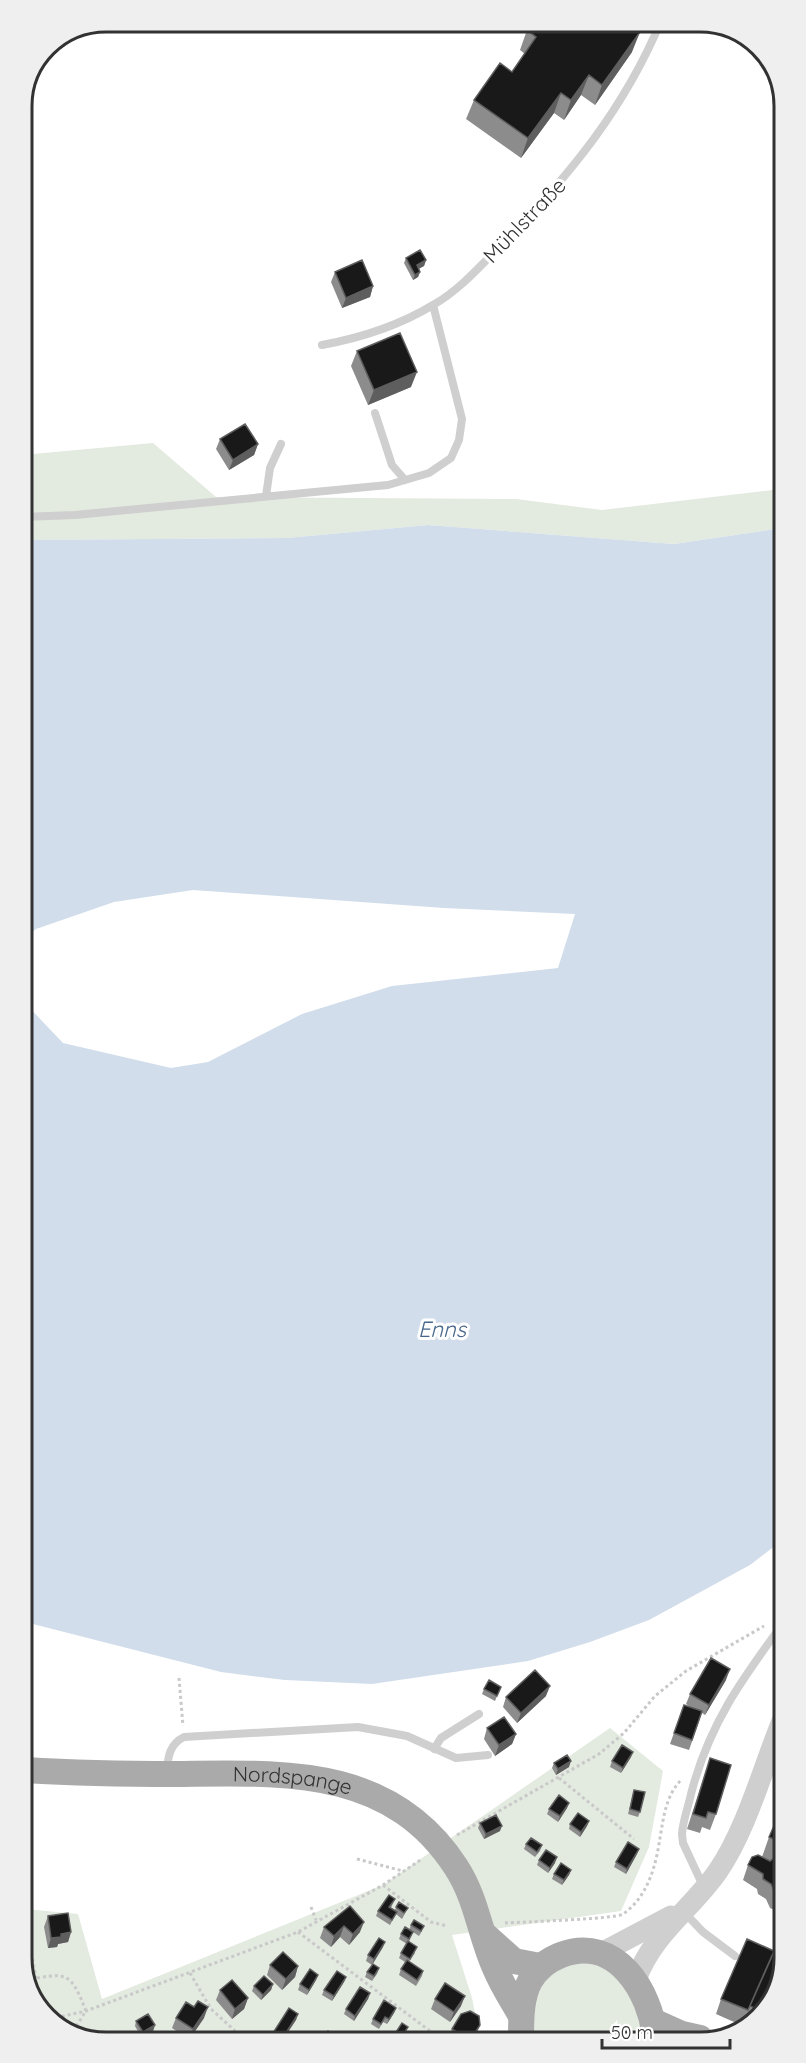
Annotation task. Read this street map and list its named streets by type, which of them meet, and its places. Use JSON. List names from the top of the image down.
{
  "streets": {
    "main road": ["Nordspange"],
    "lane": ["Mühlstraße"]
  },
  "water": ["Enns"],
  "scale_bar": "50 m"
}
